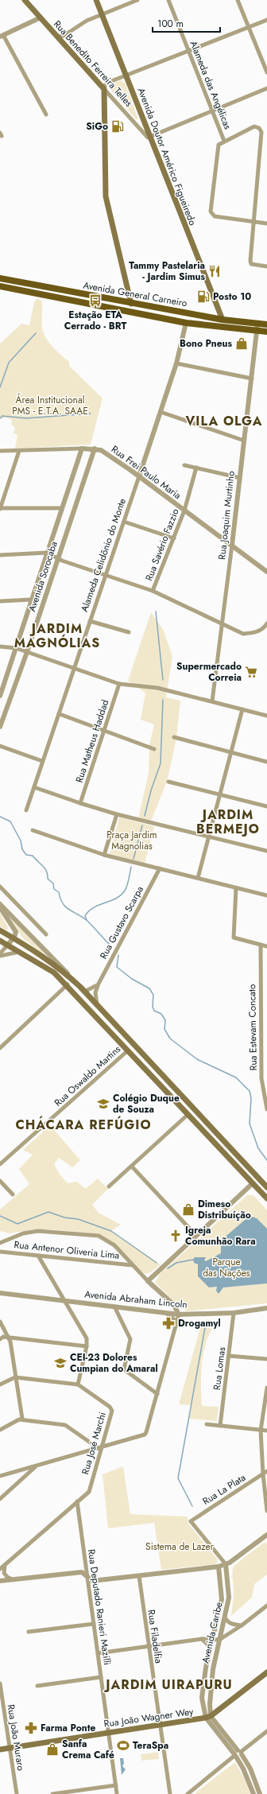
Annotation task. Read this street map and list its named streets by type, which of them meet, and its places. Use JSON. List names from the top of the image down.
{
  "streets": {
    "main road": [
      "Rua Benedito Ferreira Telles",
      "Avenida Doutor Américo Figueiredo",
      "Avenida General Carneiro",
      "Rua João Wagner Wey"
    ],
    "street": [
      "Alameda das Angélicas",
      "Rua Frei Paulo Maria",
      "Rua Joaquim Murtinho",
      "Rua Savério Fazzio",
      "Alameda Celidônio do Monte",
      "Avenida Sorocaba",
      "Rua Matheus Haddad",
      "Rua Gustavo Scarpa",
      "Rua Estevam Concato",
      "Rua Oswaldo Martins",
      "Rua Antenor Oliveria Lima",
      "Avenida Abraham Lincoln",
      "Rua Lomas",
      "Rua José Marchi",
      "Rua La Plata",
      "Rua Deputado Ranieri Mazilli",
      "Avenida Caribe",
      "Rua Filadelfia",
      "Rua João Muraro"
    ]
  },
  "crossings": [
    ["Rua Benedito Ferreira Telles", "Avenida Doutor Américo Figueiredo"],
    ["Avenida Doutor Américo Figueiredo", "Avenida General Carneiro"],
    ["Avenida General Carneiro", "Rua Joaquim Murtinho"],
    ["Avenida General Carneiro", "Alameda Celidônio do Monte"],
    ["Rua Frei Paulo Maria", "Rua Joaquim Murtinho"],
    ["Rua Frei Paulo Maria", "Rua Savério Fazzio"],
    ["Rua Frei Paulo Maria", "Alameda Celidônio do Monte"],
    ["Rua Frei Paulo Maria", "Avenida Sorocaba"],
    ["Avenida Abraham Lincoln", "Rua Lomas"],
    ["Rua José Marchi", "Rua Deputado Ranieri Mazilli"],
    ["Rua La Plata", "Avenida Caribe"],
    ["Rua Deputado Ranieri Mazilli", "Rua João Wagner Wey"],
    ["Avenida Caribe", "Rua João Wagner Wey"],
    ["Rua Filadelfia", "Rua João Wagner Wey"],
    ["Rua João Wagner Wey", "Rua João Muraro"]
  ],
  "districts": [
    "VILA OLGA",
    "JARDIM MAGNÓLIAS",
    "JARDIM BERMEJO",
    "CHÁCARA REFÚGIO",
    "JARDIM UIRAPURU"
  ],
  "parks": [
    "Área Institucional PMS - E.T.A. SAAE",
    "Praça Jardim Magnolias",
    "Parque das Nações",
    "Sistema de Lazer"
  ],
  "places": {
    "fuel station": ["SiGo", "Posto 10"],
    "restaurant": ["Tammy Pastelaria - Jardim Simus"],
    "bus stop": ["Estação ETA Cerrado - BRT"],
    "shop": ["Bono Pneus", "Dimeso Distribuíção", "Sanfa Crema Café"],
    "supermarket": ["Supermercado Correia"],
    "school or university": ["Colégio Duque de Souza", "CEI-23 Dolores Cumpian do Amaral"],
    "church": ["Igreja Comunhão Rara"],
    "pharmacy": ["Drogamyl", "Farma Ponte"],
    "sports": ["TeraSpa"]
  },
  "scale_bar": "100 m"
}
